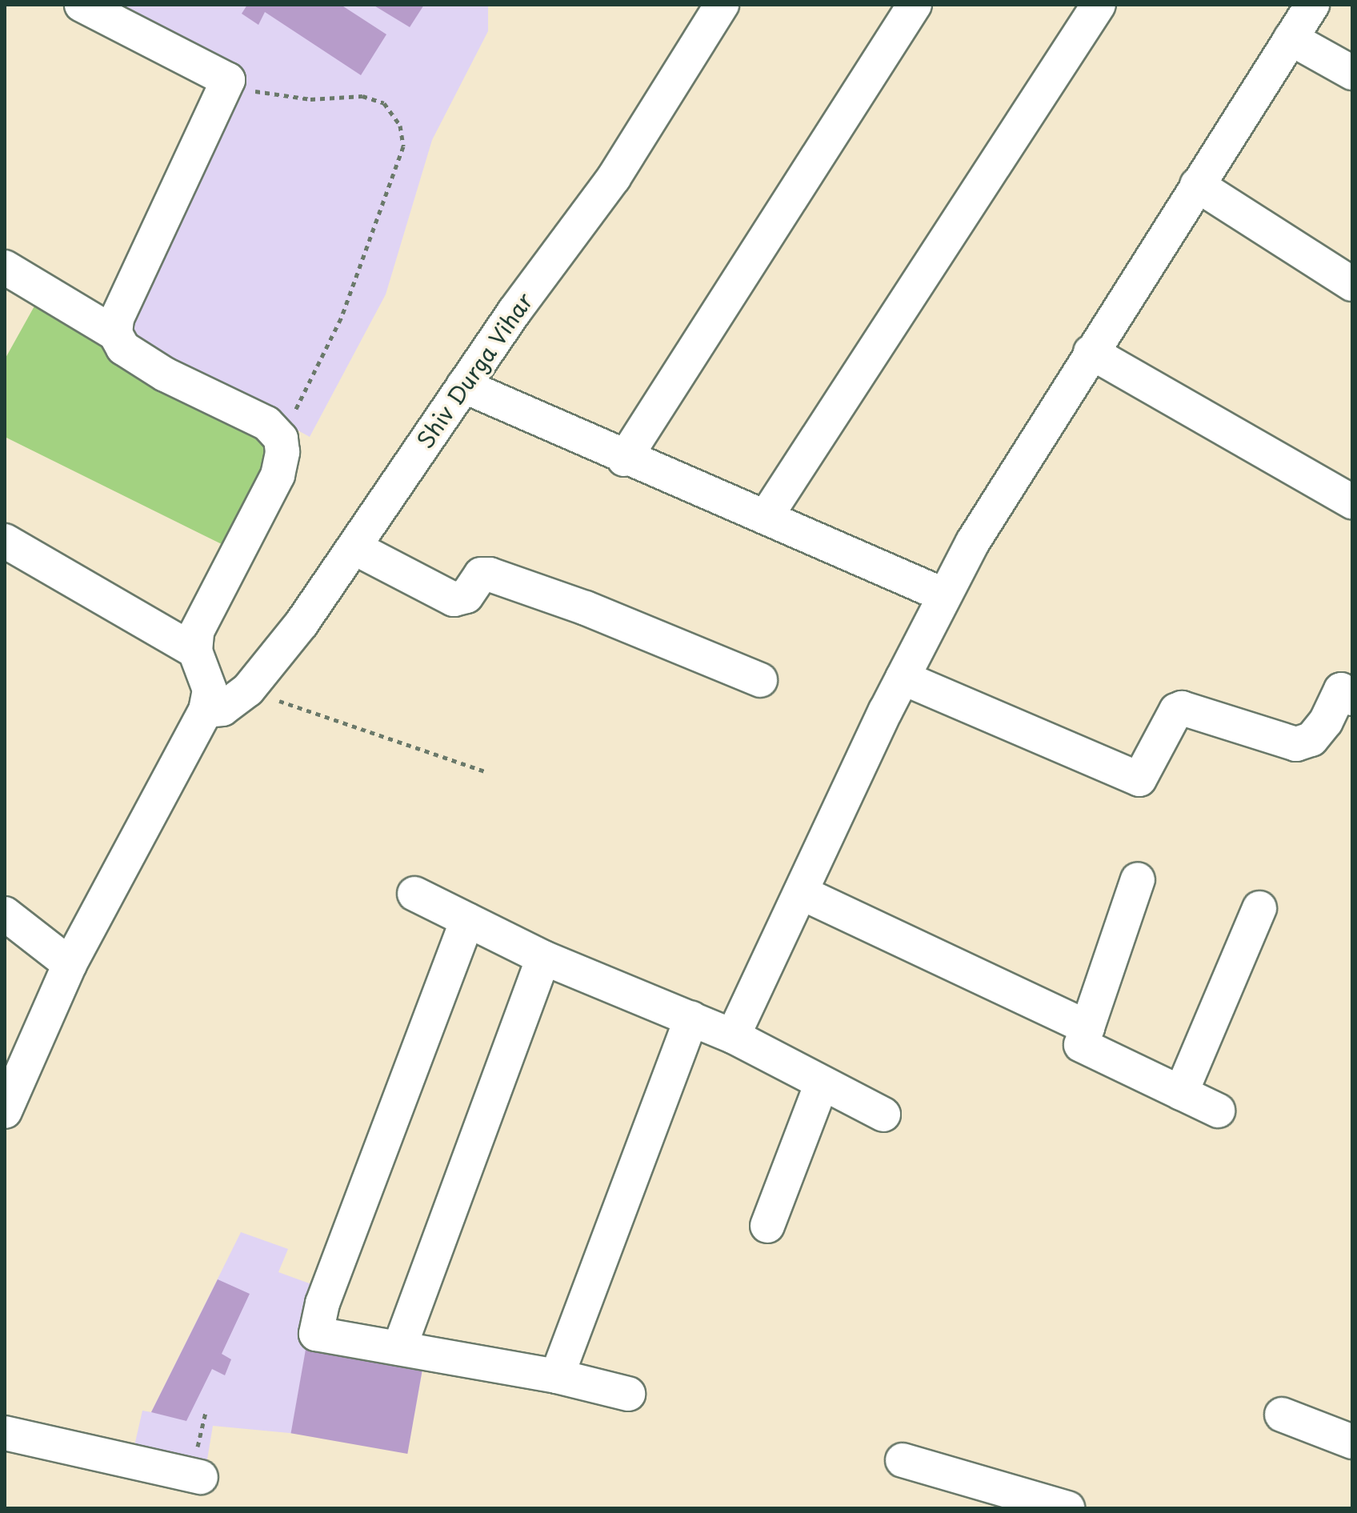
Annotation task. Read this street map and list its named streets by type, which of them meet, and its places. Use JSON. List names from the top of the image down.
{
  "streets": {
    "street": ["Shiv Durga Vihar"]
  }
}
